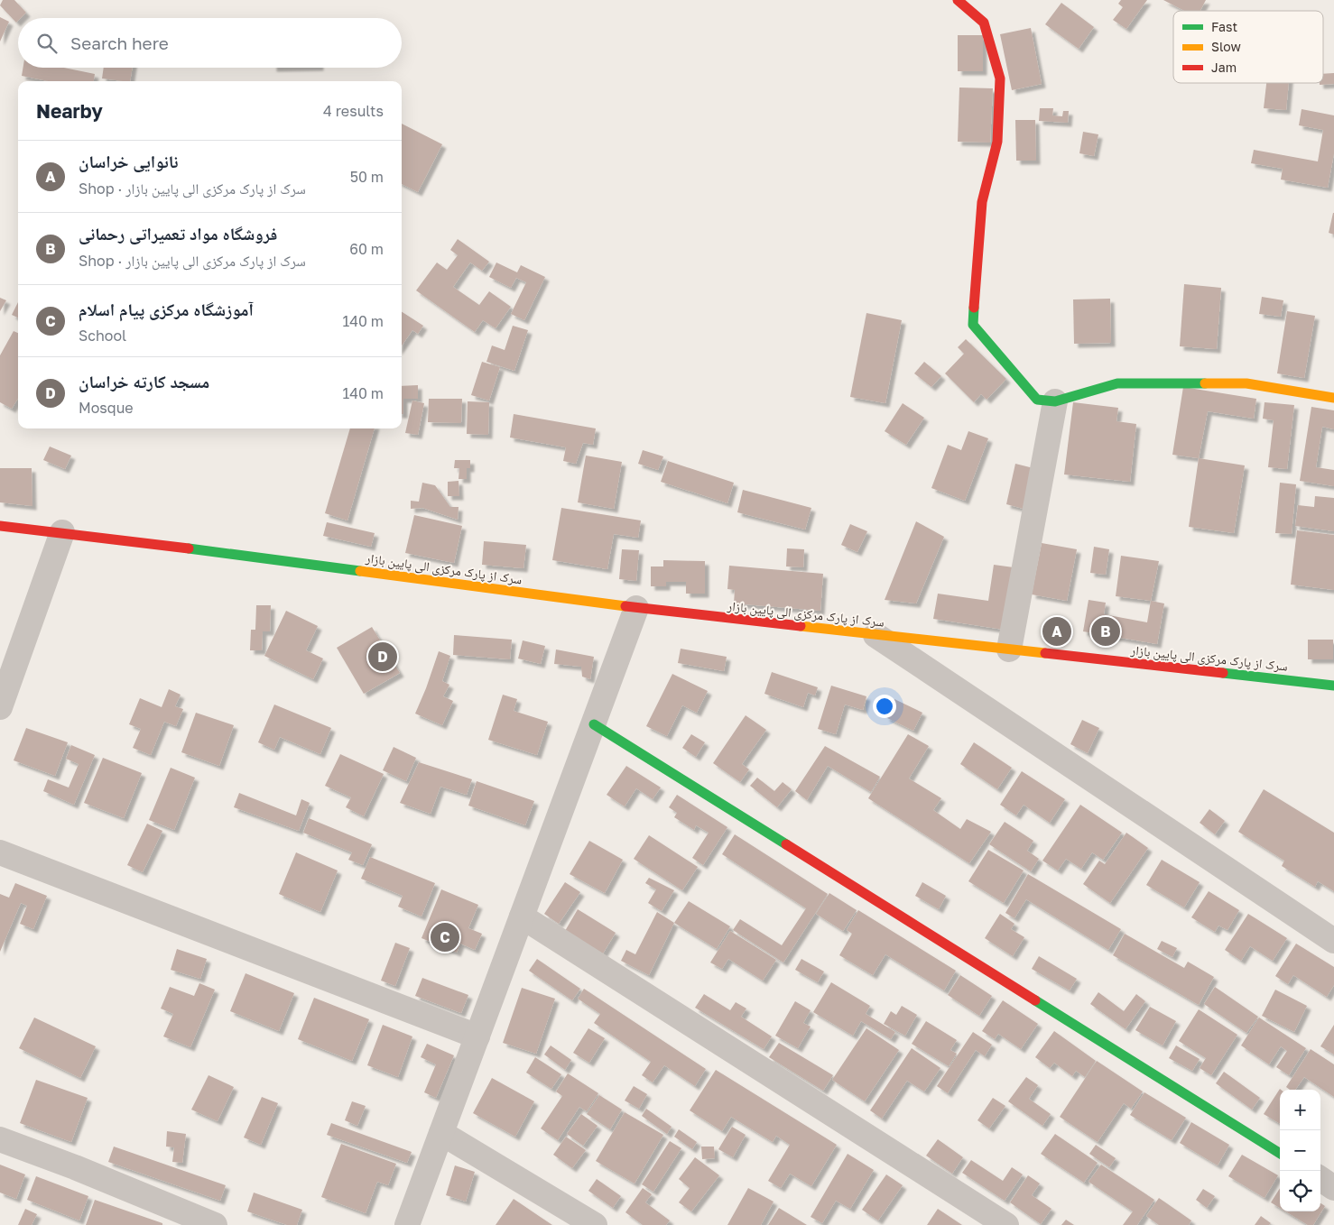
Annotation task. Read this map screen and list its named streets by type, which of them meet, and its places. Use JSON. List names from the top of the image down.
{
  "streets": {
    "street": ["سرک از پارک مرکزی الی پایین بازار"]
  },
  "legend": ["Fast", "Slow", "Jam"],
  "page": {
    "search": "Search here",
    "heading": ["Nearby", "4 results"],
    "list": [
      {
        "mark": "A",
        "name": "نانوایی خراسان",
        "note": "Shop · سرک از پارک مرکزی الی پایین بازار",
        "value": "50 m"
      },
      {
        "mark": "B",
        "name": "فروشگاه مواد تعمیراتی رحمانی",
        "note": "Shop · سرک از پارک مرکزی الی پایین بازار",
        "value": "60 m"
      },
      {
        "mark": "C",
        "name": "آموزشگاه مرکزی پیام اسلام",
        "note": "School",
        "value": "140 m"
      },
      {
        "mark": "D",
        "name": "مسجد کارته خراسان",
        "note": "Mosque",
        "value": "140 m"
      }
    ],
    "pins": [
      "A",
      "B",
      "D",
      "C"
    ],
    "map_buttons": ["+", "−"]
  }
}
